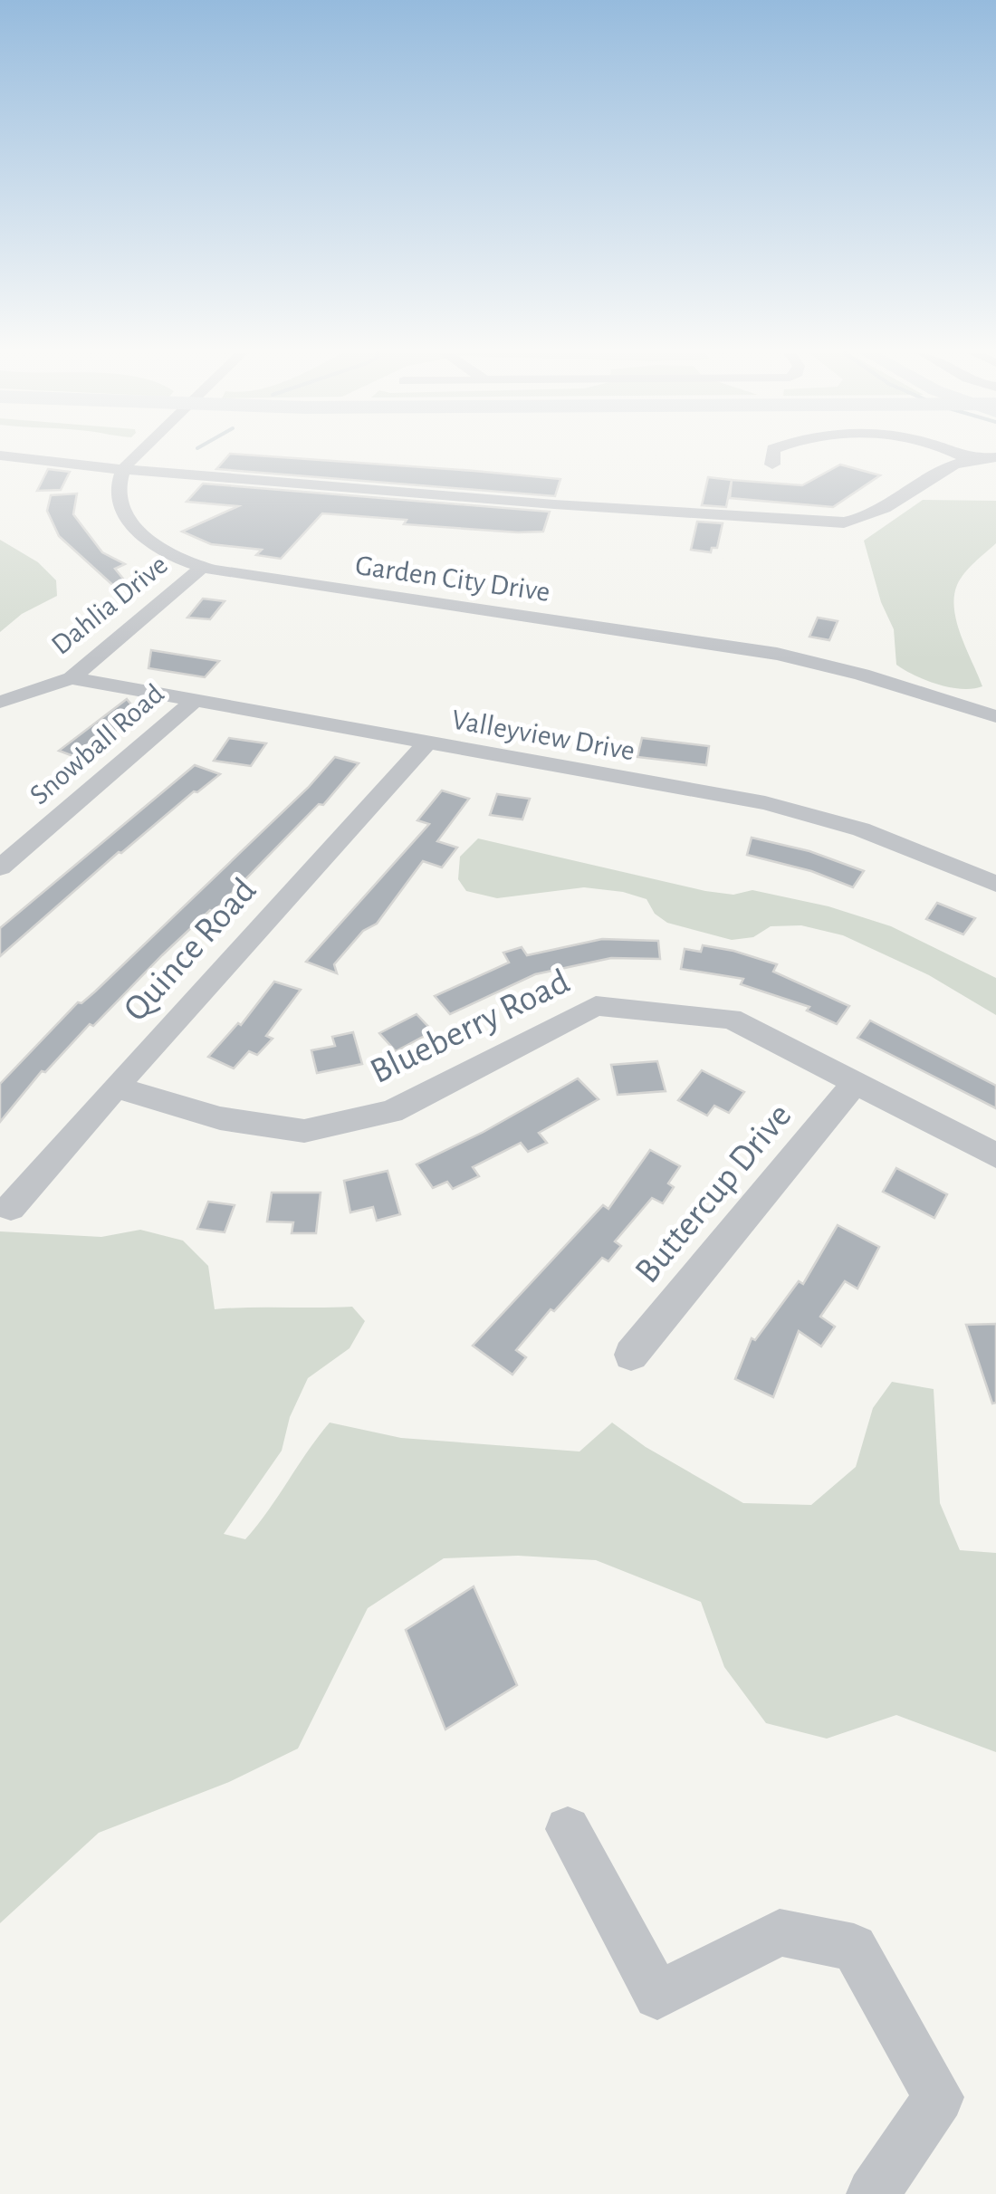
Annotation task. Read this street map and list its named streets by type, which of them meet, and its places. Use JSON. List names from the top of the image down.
{
  "streets": {
    "street": [
      "Garden City Drive",
      "Dahlia Drive",
      "Valleyview Drive",
      "Snowball Road",
      "Quince Road",
      "Blueberry Road",
      "Buttercup Drive"
    ]
  },
  "crossings": [
    ["Garden City Drive", "Dahlia Drive"],
    ["Dahlia Drive", "Valleyview Drive"],
    ["Valleyview Drive", "Snowball Road"],
    ["Valleyview Drive", "Quince Road"],
    ["Quince Road", "Blueberry Road"],
    ["Blueberry Road", "Buttercup Drive"]
  ]
}
